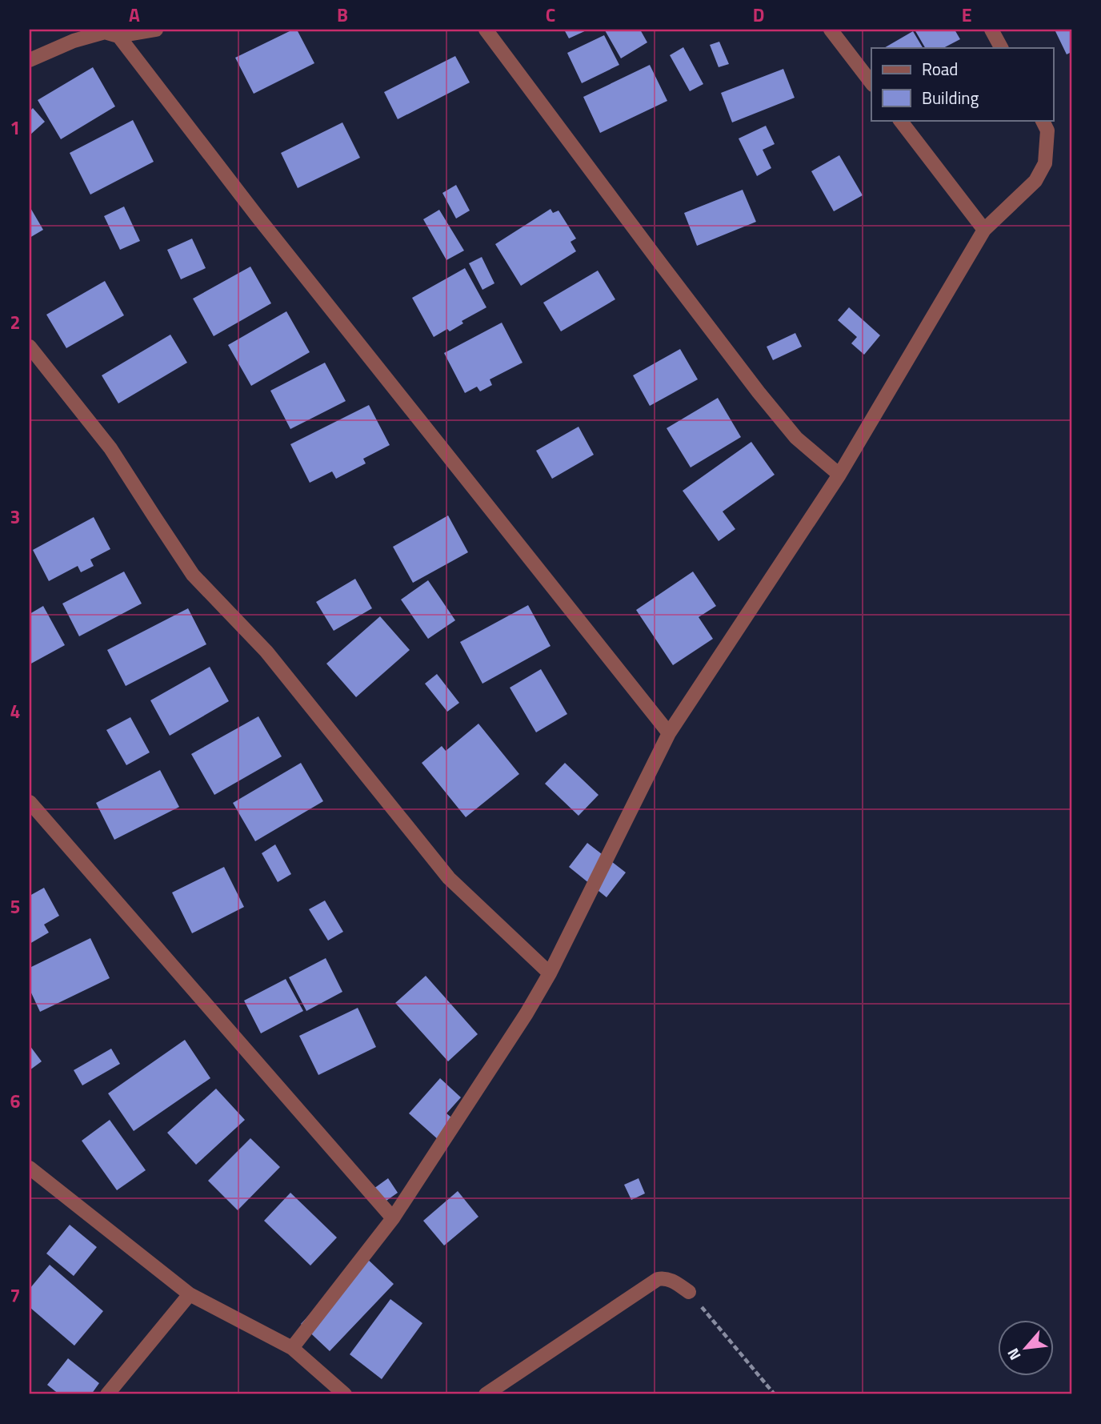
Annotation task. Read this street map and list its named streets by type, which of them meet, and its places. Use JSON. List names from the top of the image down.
{
  "legend": ["Road", "Building"],
  "north": "bottom left",
  "grid": {
    "columns": [
      "A",
      "B",
      "C",
      "D",
      "E"
    ],
    "rows": [
      "1",
      "2",
      "3",
      "4",
      "5",
      "6",
      "7"
    ]
  }
}
